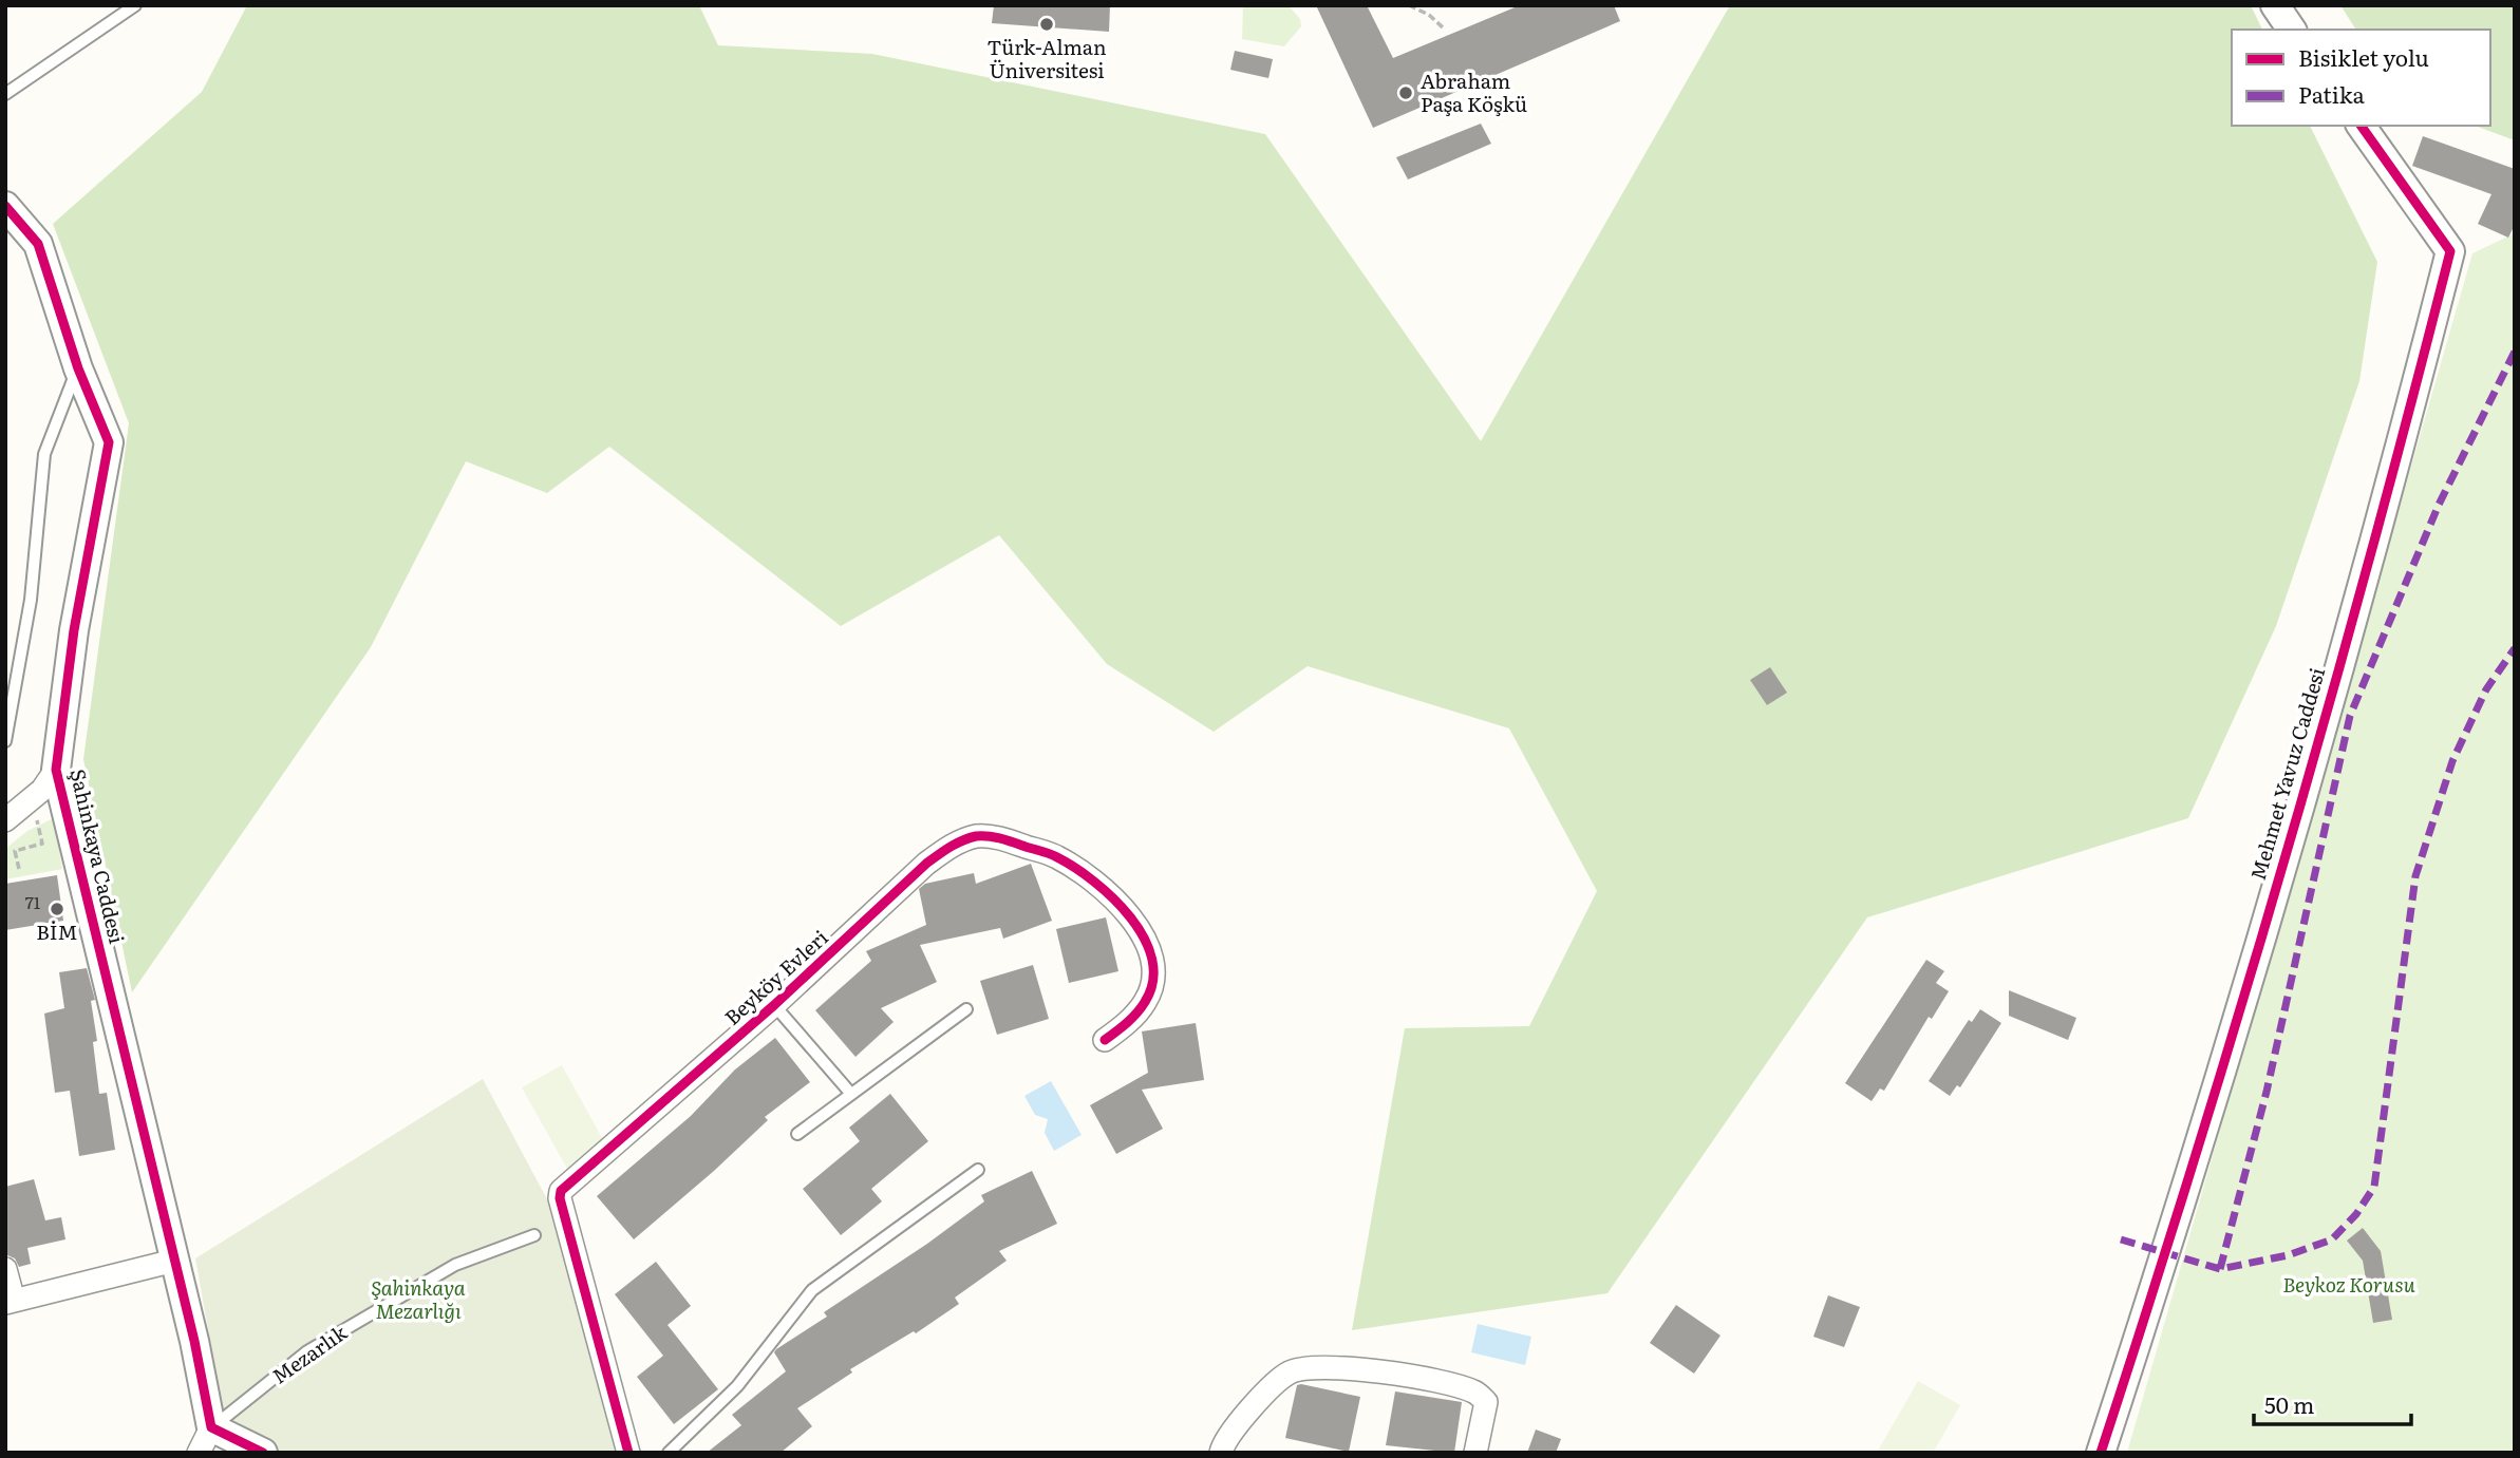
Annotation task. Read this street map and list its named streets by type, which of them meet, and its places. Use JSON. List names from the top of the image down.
{
  "streets": {
    "street": ["Mehmet Yavuz Caddesi", "Şahinkaya Caddesi", "Beyköy Evleri"],
    "lane": ["Mezarlık"]
  },
  "crossings": [
    ["Şahinkaya Caddesi", "Mezarlık"]
  ],
  "parks": ["Beykoz Korusu", "Şahinkaya Mezarlığı"],
  "places": ["Türk-Alman Üniversitesi", "Abraham Paşa Köşkü", "BİM"],
  "house_numbers": ["71"],
  "legend": ["Bisiklet yolu", "Patika"],
  "scale_bar": "50 m"
}
